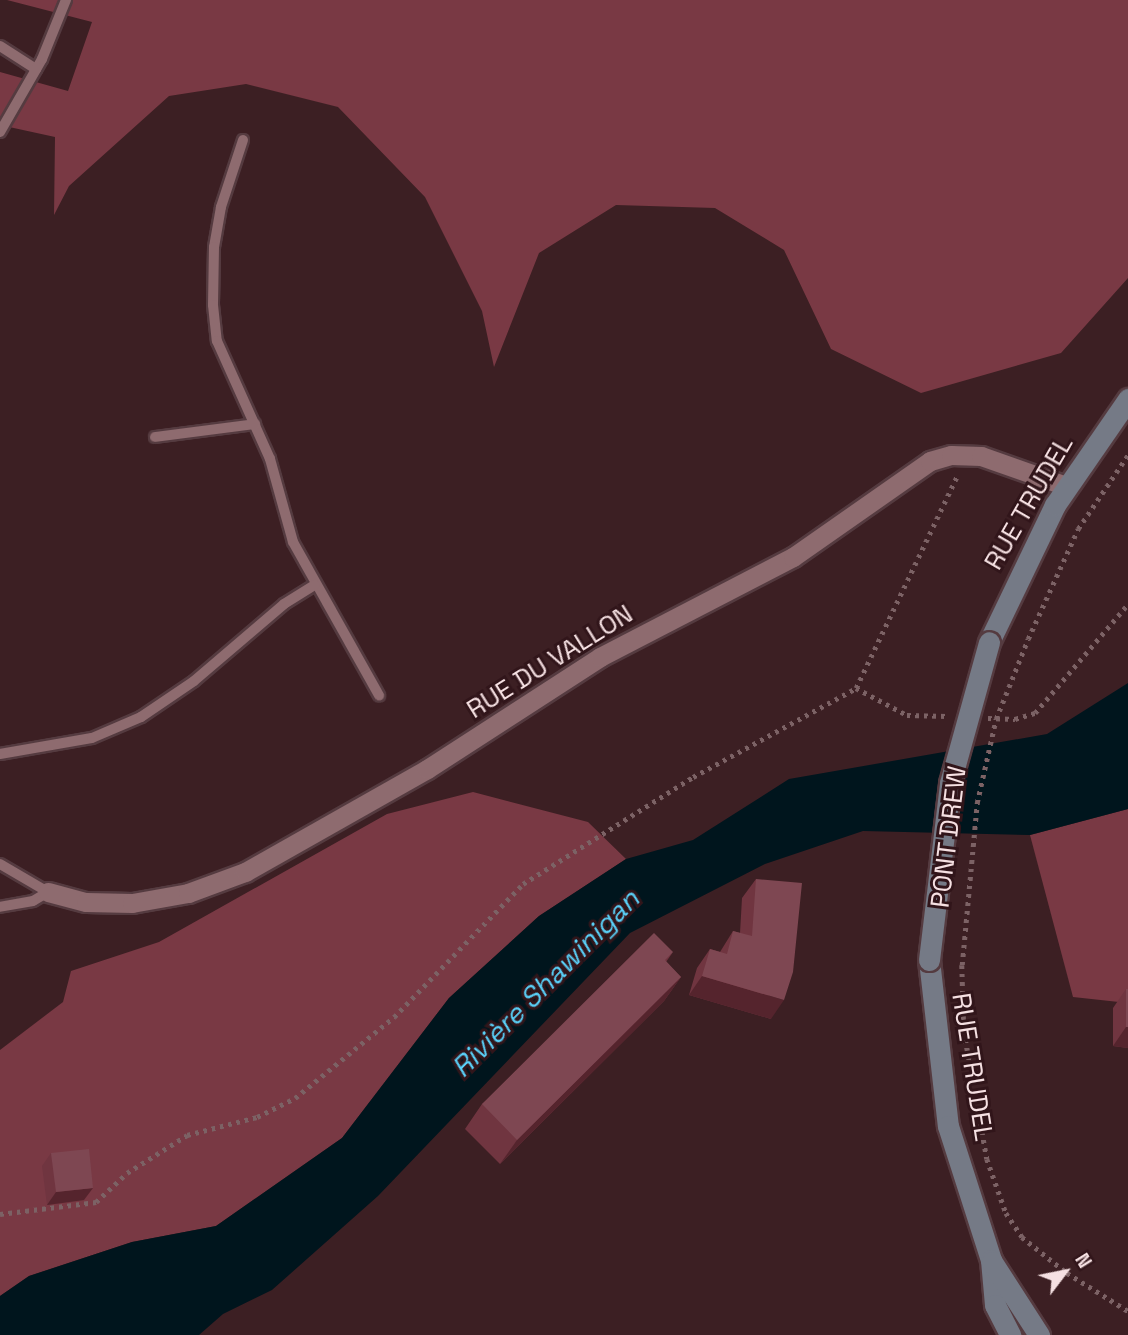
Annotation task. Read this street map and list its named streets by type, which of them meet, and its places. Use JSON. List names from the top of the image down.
{
  "streets": {
    "main road": ["RUE TRUDEL", "PONT DREW"],
    "street": ["RUE DU VALLON"]
  },
  "crossings": [
    ["RUE TRUDEL", "RUE DU VALLON"],
    ["RUE TRUDEL", "PONT DREW"]
  ],
  "water": ["Rivière Shawinigan"],
  "north": "top right"
}
